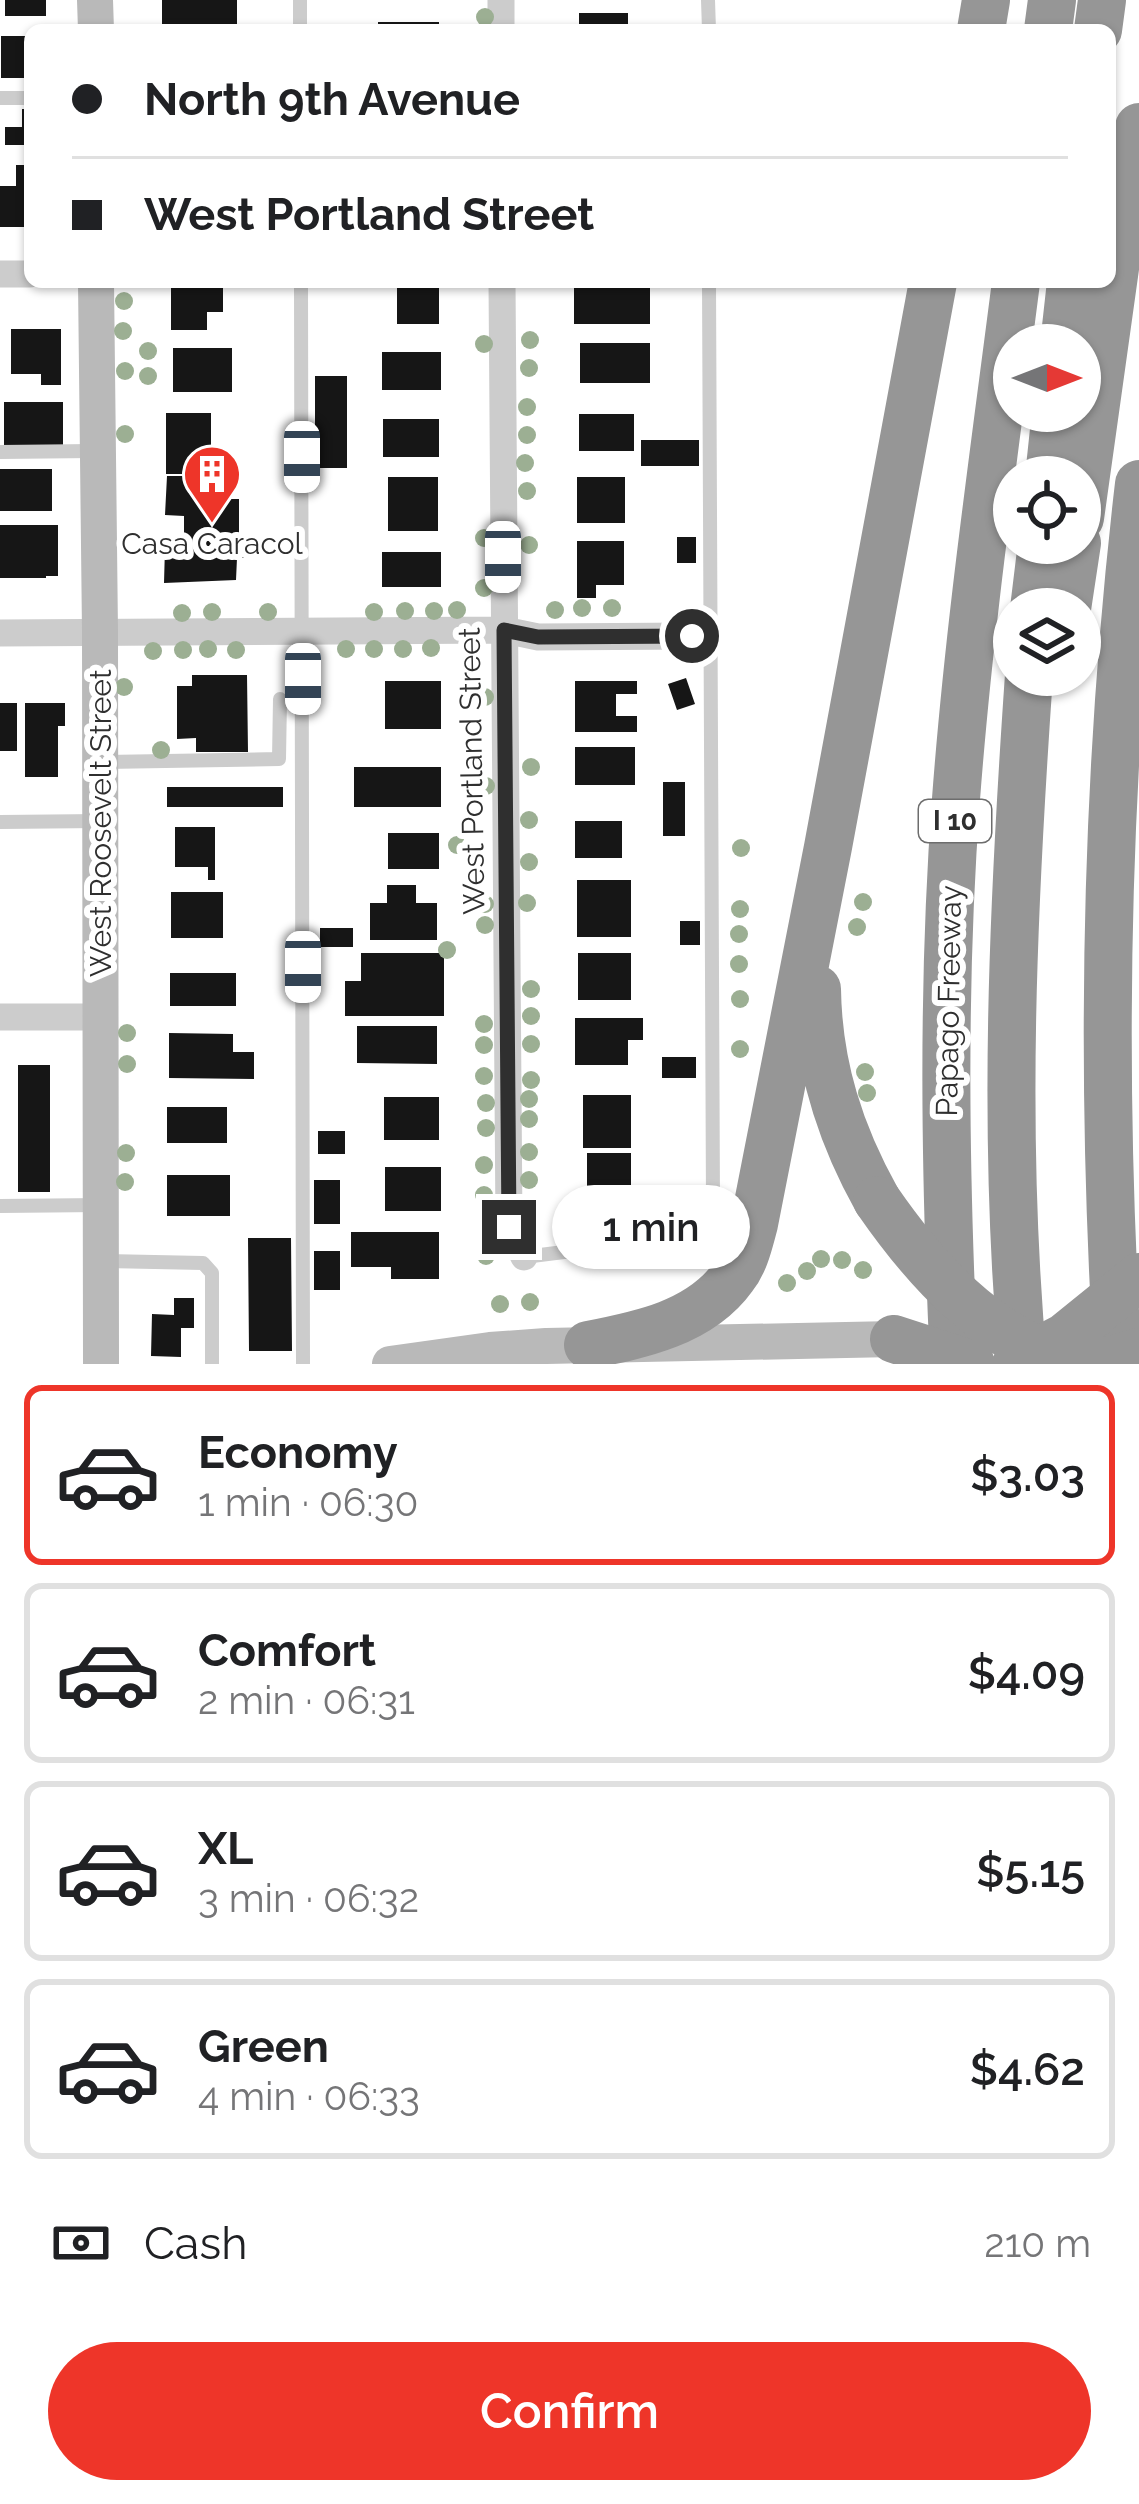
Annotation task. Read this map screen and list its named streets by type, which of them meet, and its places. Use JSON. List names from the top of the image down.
{
  "streets": {
    "highway": ["I 10", "Papago Freeway"],
    "street": ["West Portland Street", "West Roosevelt Street"]
  },
  "places": {
    "building": ["Casa Caracol"]
  },
  "north": "right",
  "page": {
    "banner": ["North 9th Avenue", "West Portland Street"],
    "bubble": "1 min",
    "list": [
      {
        "name": "Economy",
        "note": "1 min · 06:30",
        "value": "$3.03"
      },
      {
        "name": "Comfort",
        "note": "2 min · 06:31",
        "value": "$4.09"
      },
      {
        "name": "XL",
        "note": "3 min · 06:32",
        "value": "$5.15"
      },
      {
        "name": "Green",
        "note": "4 min · 06:33",
        "value": "$4.62"
      }
    ],
    "pay": ["Cash", "210 m"],
    "buttons": "Confirm"
  }
}
